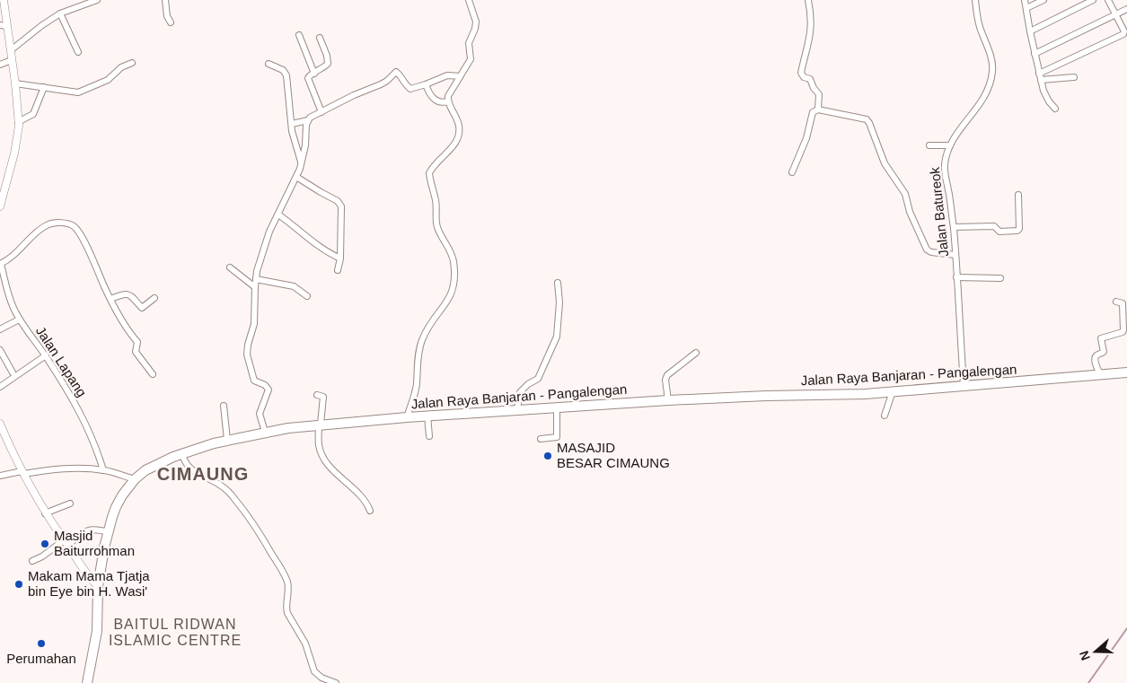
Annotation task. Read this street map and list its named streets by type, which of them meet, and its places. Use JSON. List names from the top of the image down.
{
  "streets": {
    "main road": ["Jalan Raya Banjaran - Pangalengan"],
    "street": ["Jalan Batureok", "Jalan Lapang"]
  },
  "crossings": [
    ["Jalan Batureok", "Jalan Raya Banjaran - Pangalengan"]
  ],
  "districts": ["CIMAUNG", "BAITUL RIDWAN ISLAMIC CENTRE"],
  "places": [
    "MASAJID BESAR CIMAUNG",
    "Masjid Baiturrohman",
    "Makam Mama Tjatja bin Eye bin H. Wasi'",
    "Perumahan"
  ],
  "north": "left"
}
